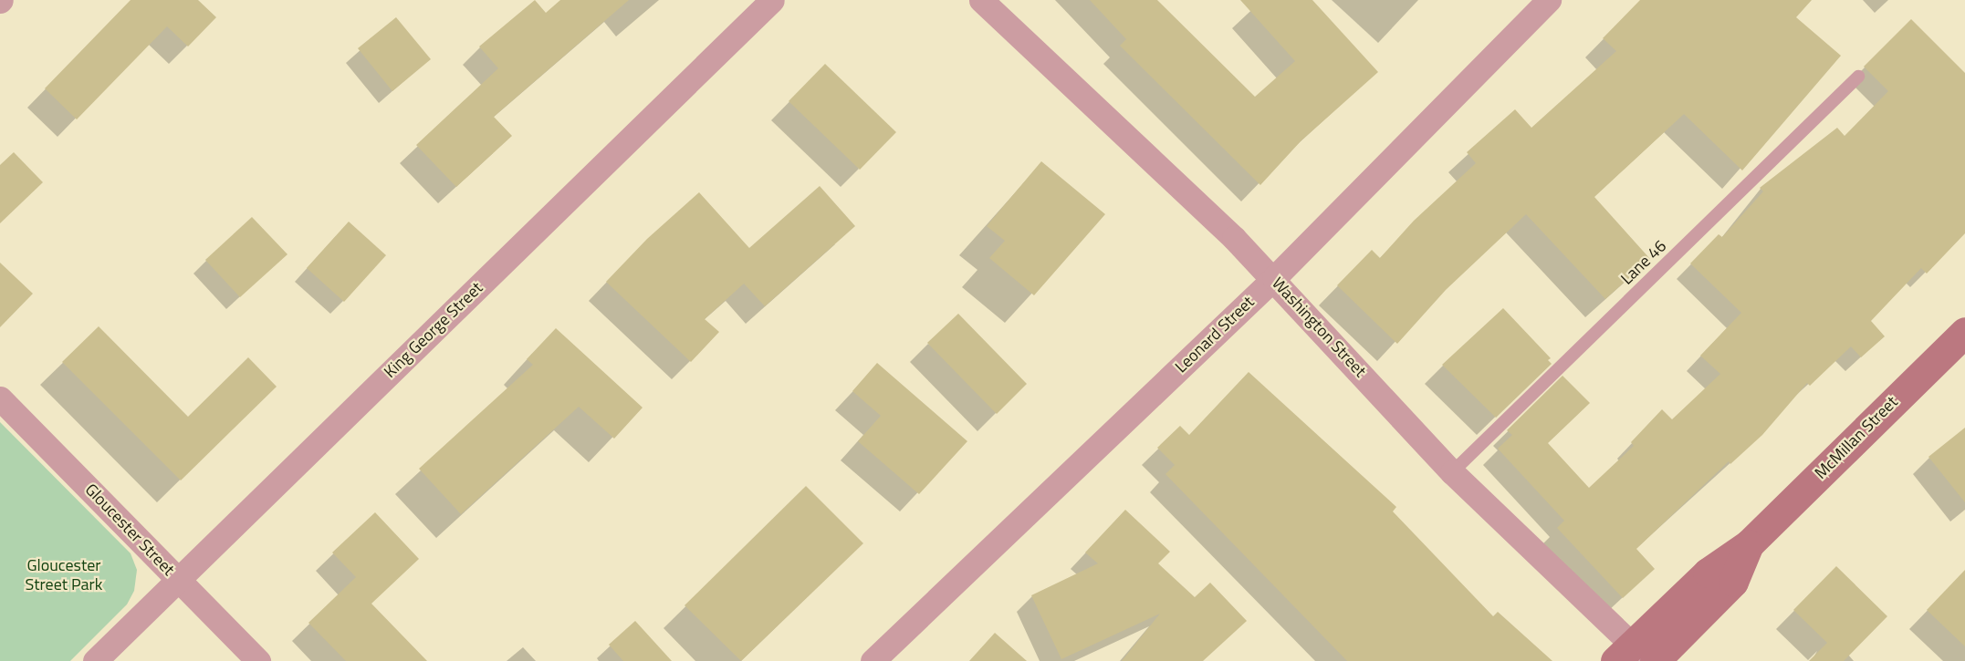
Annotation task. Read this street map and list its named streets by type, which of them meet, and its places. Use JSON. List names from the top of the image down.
{
  "streets": {
    "main road": ["McMillan Street"],
    "street": [
      "Washington Street",
      "King George Street",
      "Leonard Street",
      "Gloucester Street"
    ],
    "lane": ["Lane 46"]
  },
  "crossings": [
    ["Lane 46", "Washington Street"],
    ["Washington Street", "Leonard Street"],
    ["Washington Street", "McMillan Street"],
    ["King George Street", "Gloucester Street"]
  ],
  "parks": ["Gloucester Street Park"]
}
